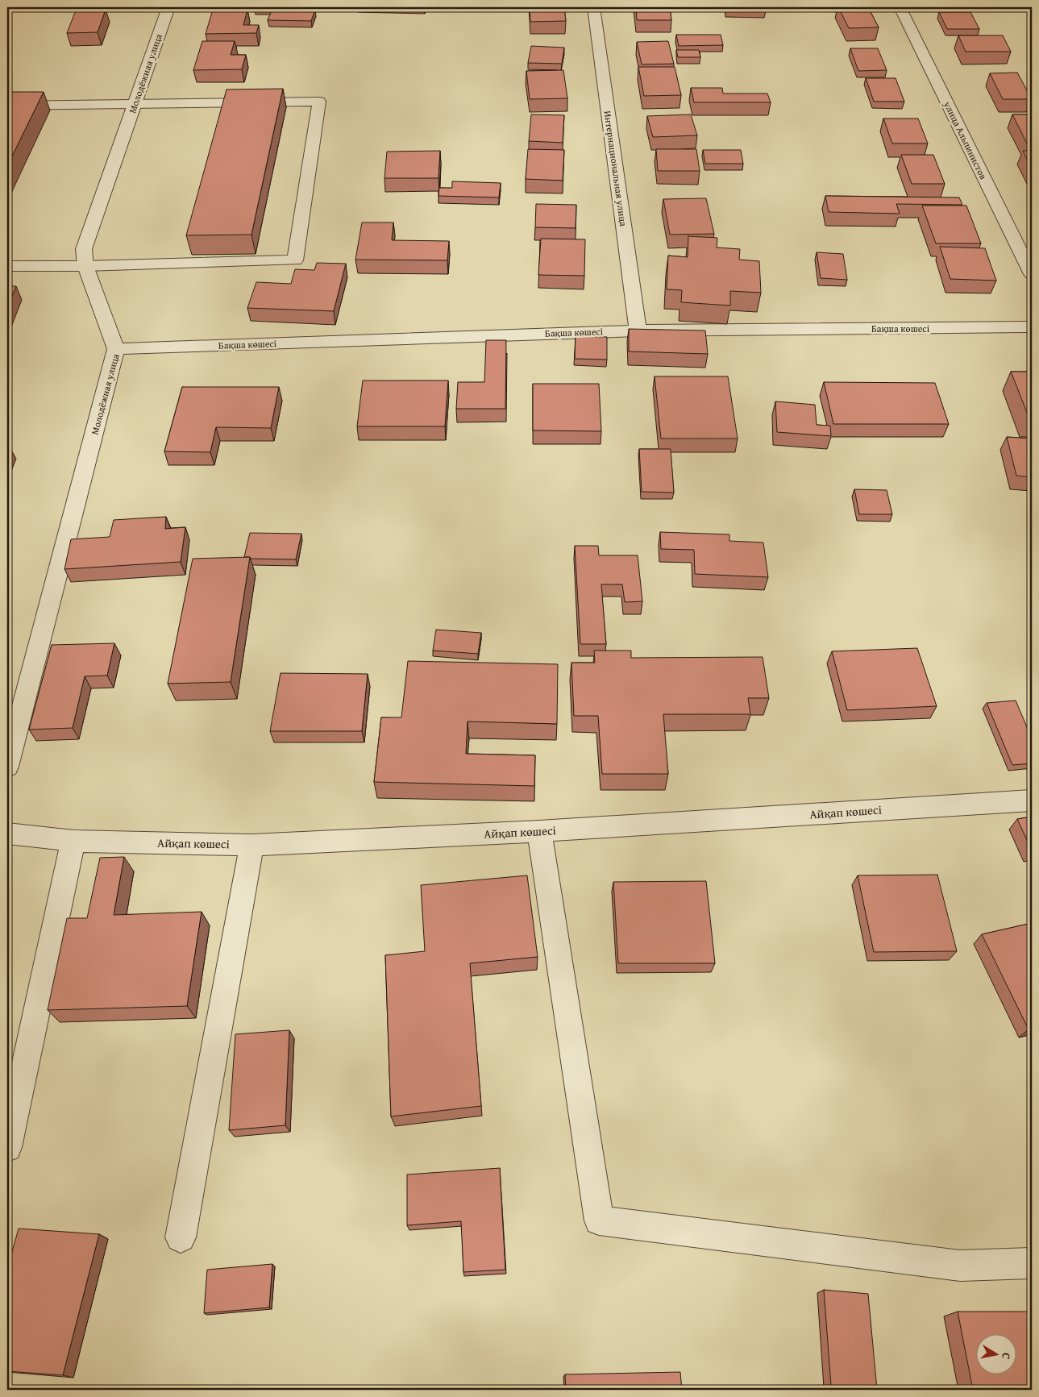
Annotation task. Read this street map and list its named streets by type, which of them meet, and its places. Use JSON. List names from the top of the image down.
{
  "streets": {
    "street": [
      "Молодёжная улица",
      "улица Альпинистов",
      "Интернациональная улица",
      "Бақша көшесі",
      "Айқап көшесі"
    ]
  },
  "crossings": [
    ["Молодёжная улица", "Бақша көшесі"],
    ["Интернациональная улица", "Бақша көшесі"]
  ],
  "north": "right"
}
